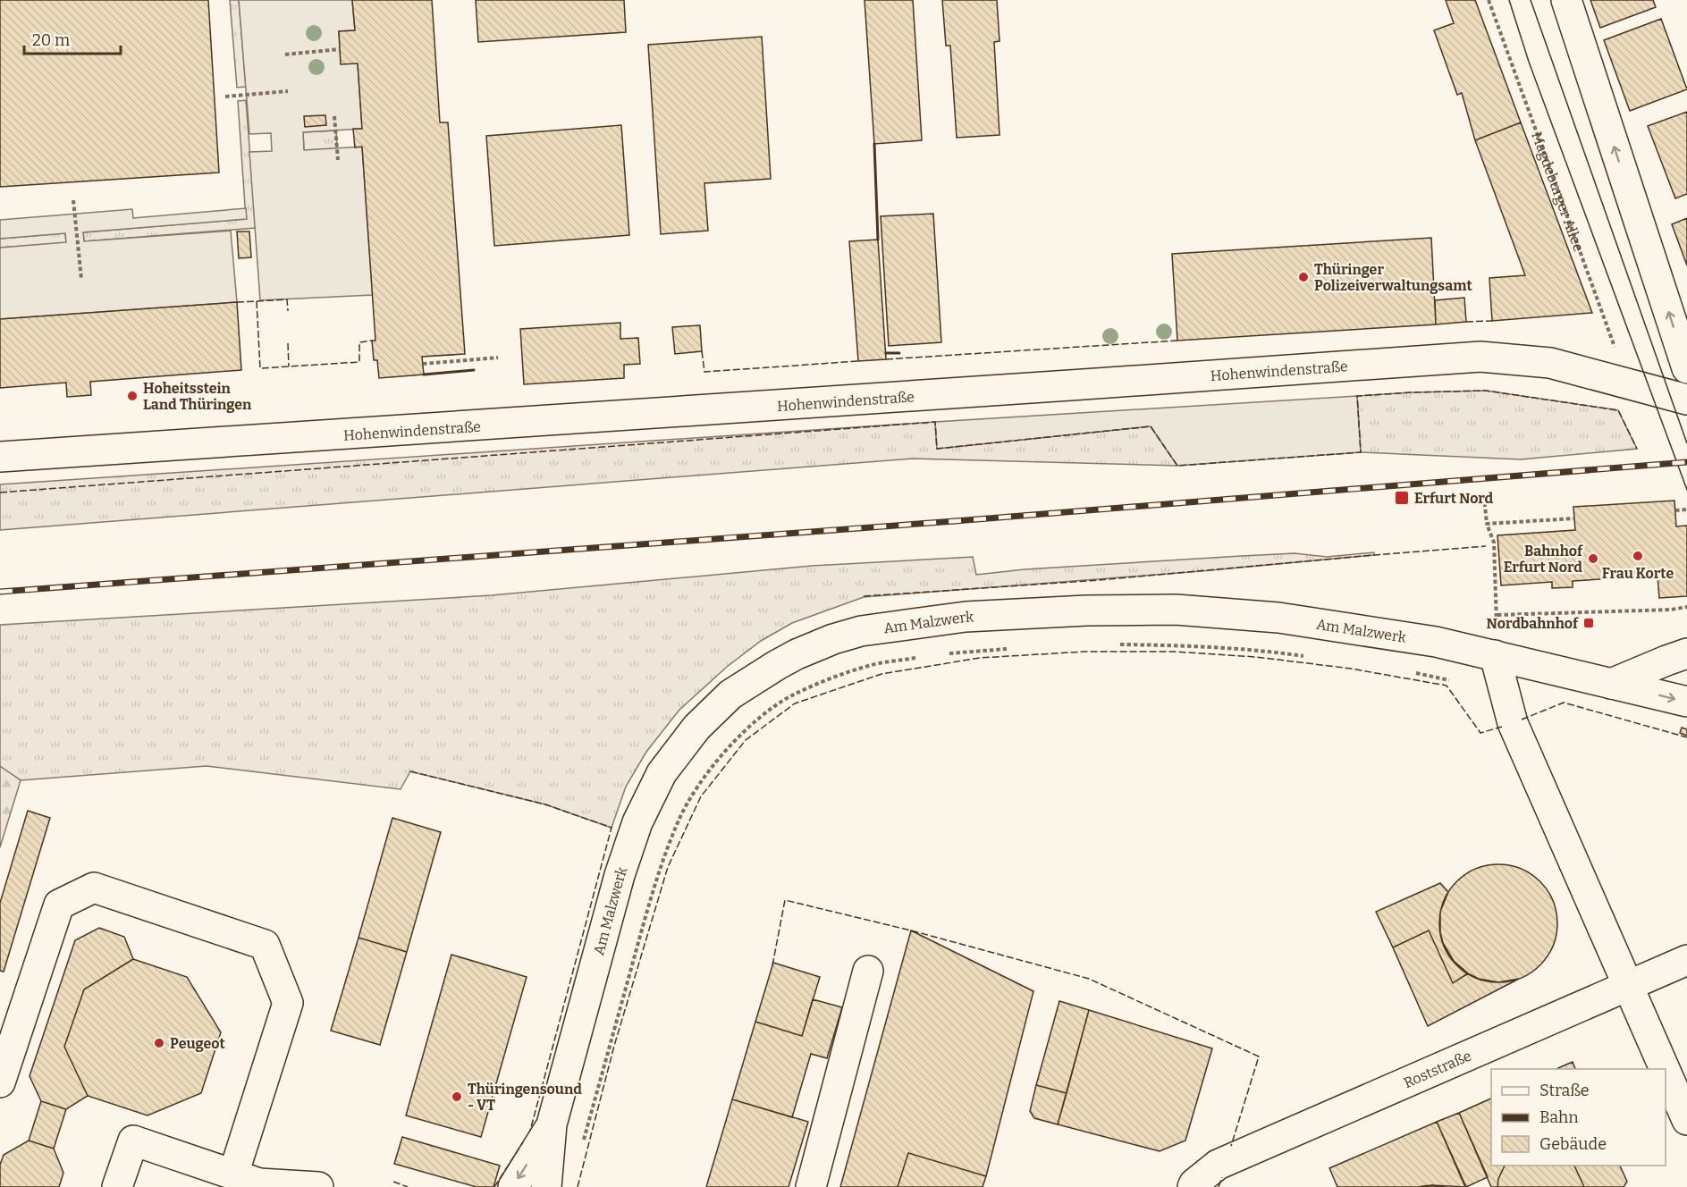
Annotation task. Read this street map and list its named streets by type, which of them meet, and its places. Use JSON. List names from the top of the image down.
{
  "streets": {
    "street": ["Hohenwindenstraße", "Am Malzwerk", "Roststraße"],
    "path": ["Magdeburger Allee"]
  },
  "crossings": [
    ["Magdeburger Allee", "Hohenwindenstraße"]
  ],
  "places": {
    "other": [
      "Thüringer Polizeiverwaltungsamt",
      "Hoheitsstein Land Thüringen",
      "Frau Korte",
      "Bahnhof Erfurt Nord",
      "Peugeot",
      "Thüringensound - VT"
    ],
    "transit": ["Erfurt Nord", "Nordbahnhof"]
  },
  "legend": ["Straße", "Bahn", "Gebäude"],
  "scale_bar": "20 m"
}
